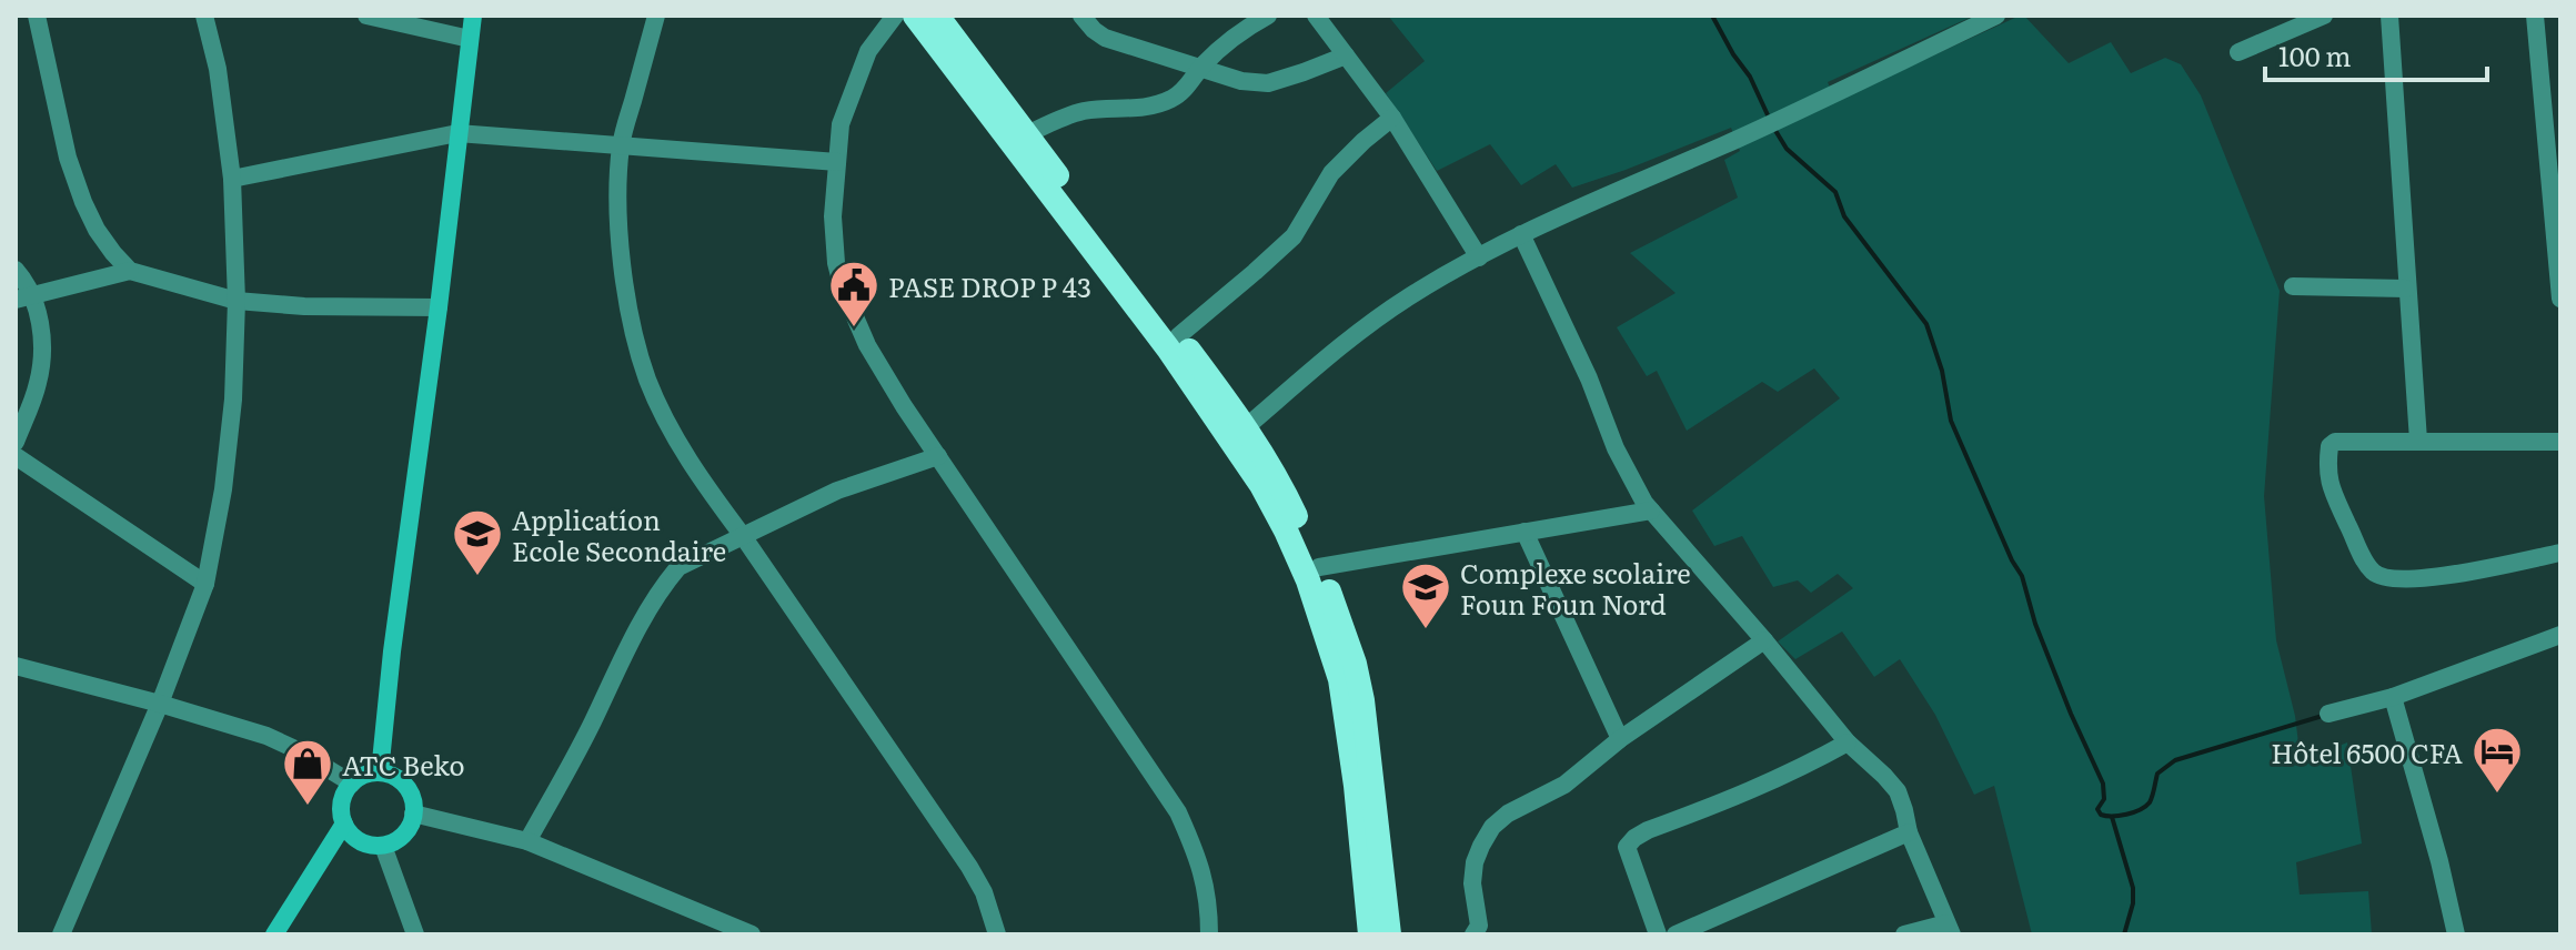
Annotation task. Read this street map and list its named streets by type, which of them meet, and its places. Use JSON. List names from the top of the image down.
{
  "places": {
    "public building": ["PASE DROP P 43"],
    "school or university": ["Applicatíon Ecole Secondaire", "Complexe scolaire Foun Foun Nord"],
    "hotel": ["Hôtel 6500 CFA"],
    "shop": ["ATC Beko"]
  },
  "scale_bar": "100 m"
}
